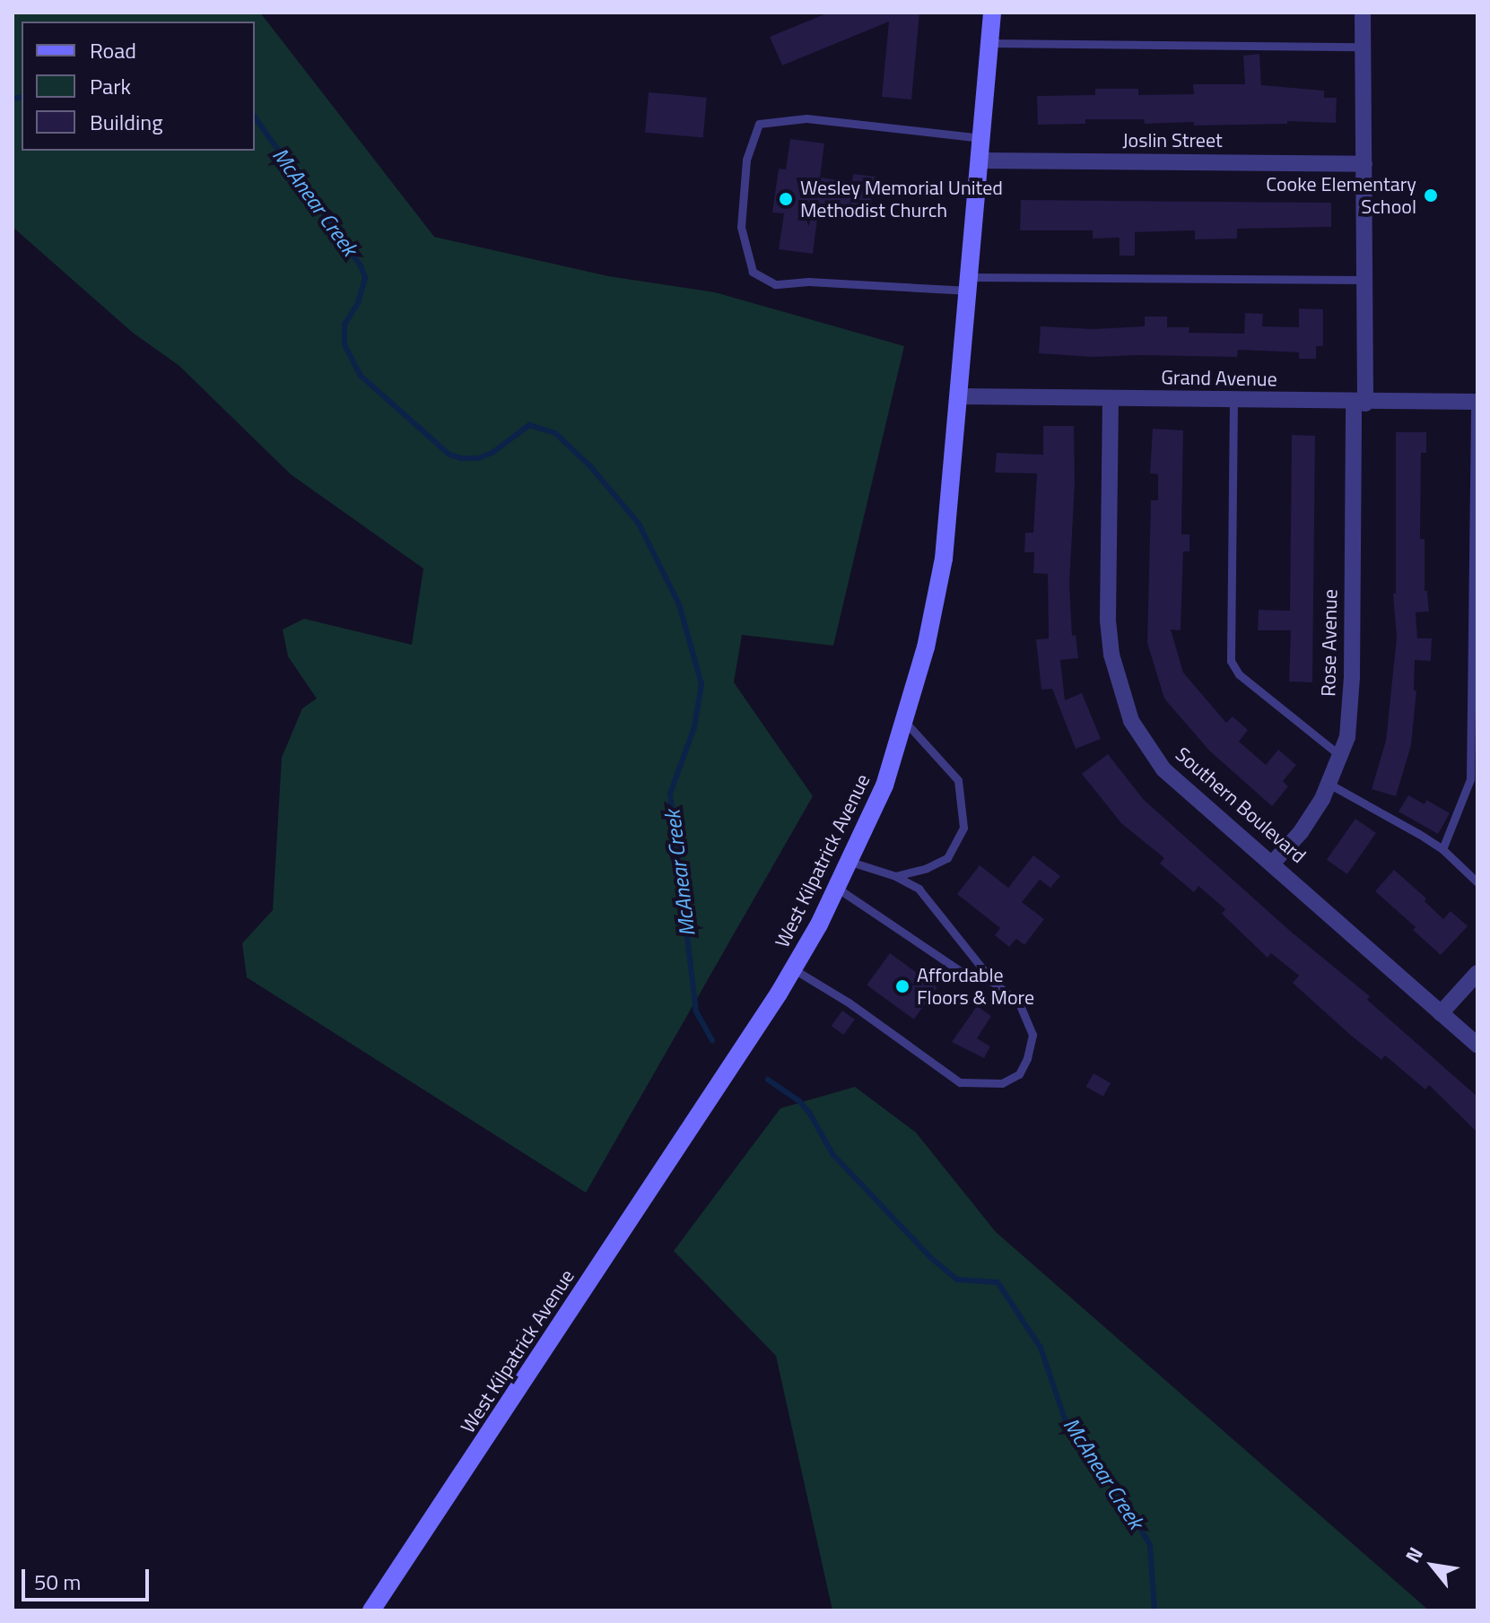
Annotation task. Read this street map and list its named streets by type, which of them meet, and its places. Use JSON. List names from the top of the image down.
{
  "streets": {
    "main road": ["West Kilpatrick Avenue"],
    "street": [
      "Joslin Street",
      "Grand Avenue",
      "Rose Avenue",
      "Southern Boulevard"
    ]
  },
  "crossings": [
    ["Joslin Street", "Rose Avenue"],
    ["Joslin Street", "West Kilpatrick Avenue"],
    ["Grand Avenue", "Rose Avenue"],
    ["Grand Avenue", "Southern Boulevard"],
    ["Grand Avenue", "West Kilpatrick Avenue"],
    ["Rose Avenue", "Southern Boulevard"]
  ],
  "water": ["McAnear Creek"],
  "places": ["Cooke Elementary School", "Wesley Memorial United Methodist Church", "Affordable Floors & More"],
  "legend": ["Road", "Park", "Building"],
  "scale_bar": "50 m",
  "north": "top left"
}
